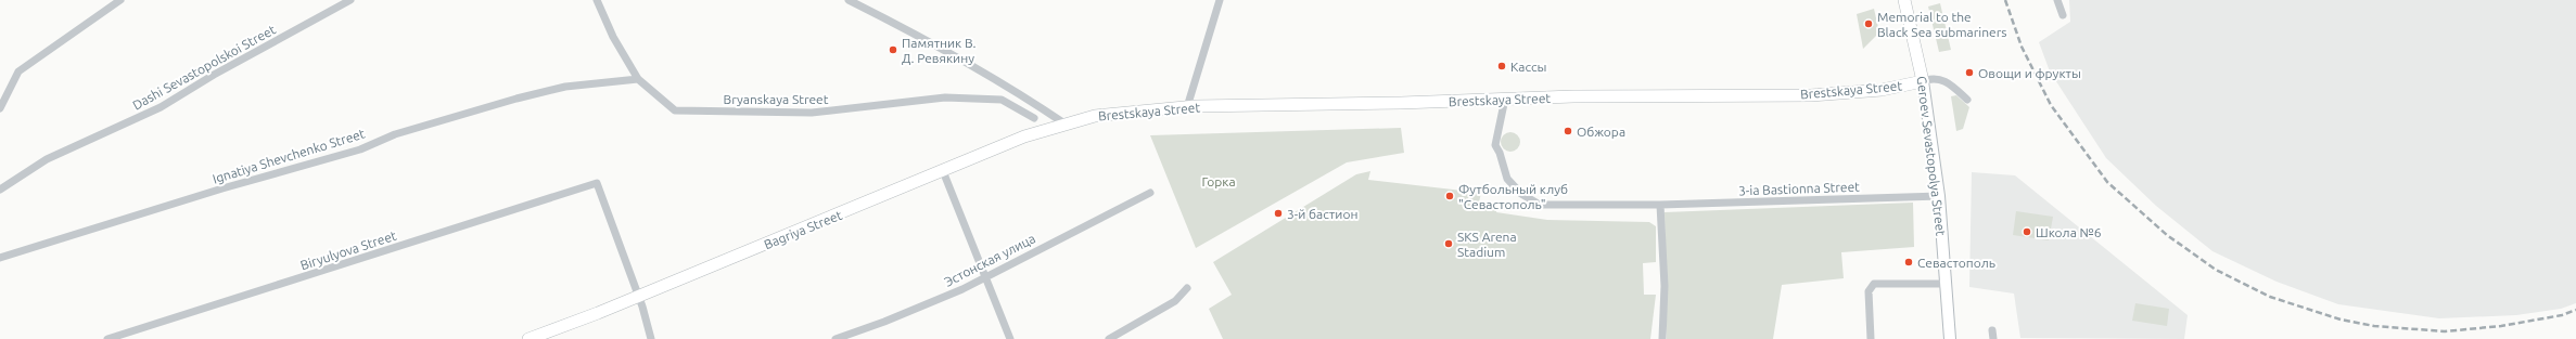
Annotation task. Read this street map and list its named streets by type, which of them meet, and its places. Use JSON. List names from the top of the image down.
{
  "streets": {
    "main road": ["Brestskaya Street", "Geroev Sevastopolya Street", "Bagriya Street"],
    "street": [
      "Dashi Sevastopolskoi Street",
      "Bryanskaya Street",
      "Ignatiya Shevchenko Street",
      "3-ia Bastionna Street",
      "Biryulyova Street",
      "Эстонская улица"
    ]
  },
  "crossings": [
    ["Brestskaya Street", "Geroev Sevastopolya Street"],
    ["Brestskaya Street", "3-ia Bastionna Street"],
    ["Brestskaya Street", "Bagriya Street"],
    ["Bryanskaya Street", "Ignatiya Shevchenko Street"],
    ["Geroev Sevastopolya Street", "3-ia Bastionna Street"],
    ["Bagriya Street", "Biryulyova Street"]
  ],
  "parks": ["Горка"],
  "places": [
    "Memorial to the Black Sea submariners",
    "Памятник В. Д. Ревякину",
    "Кассы",
    "Овощи и фрукты",
    "Обжора",
    "Футбольный клуб \"Севастополь\"",
    "3-й бастион",
    "Школа №6",
    "SKS Arena Stadium",
    "Севастополь"
  ]
}
